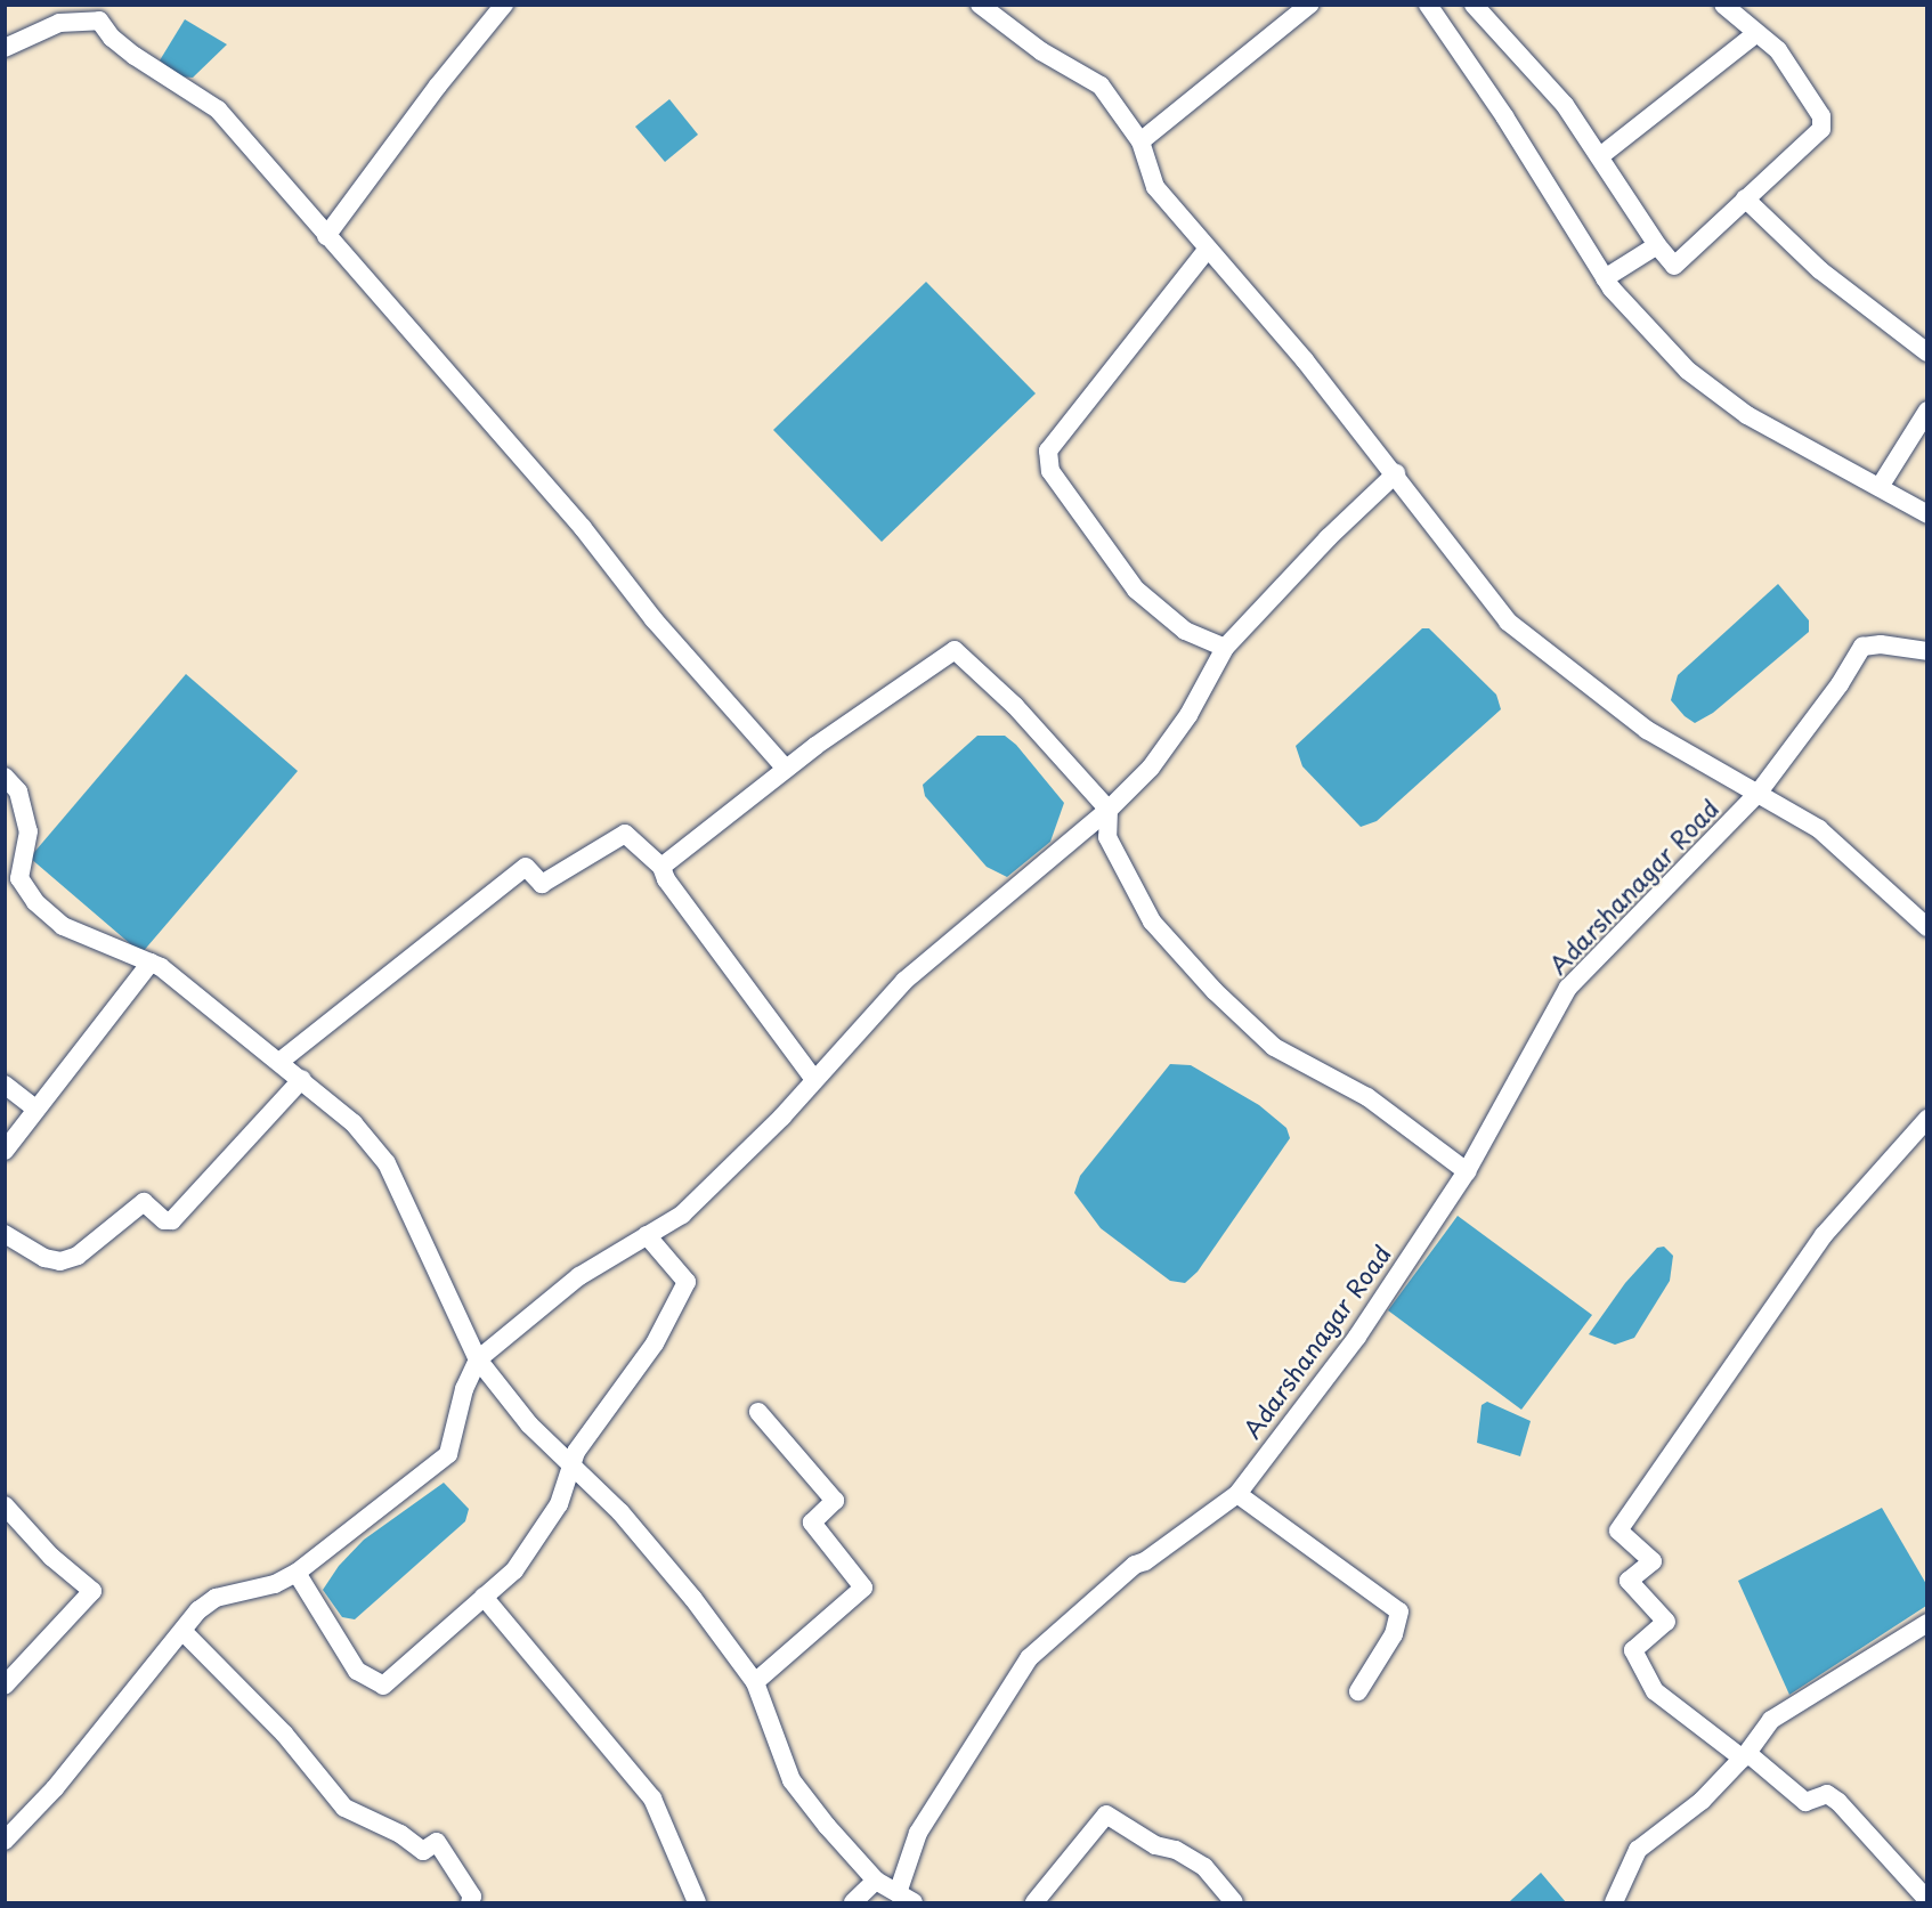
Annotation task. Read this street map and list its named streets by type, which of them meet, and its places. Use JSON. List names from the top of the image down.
{
  "streets": {
    "street": ["Adarshanagar Road"]
  }
}
